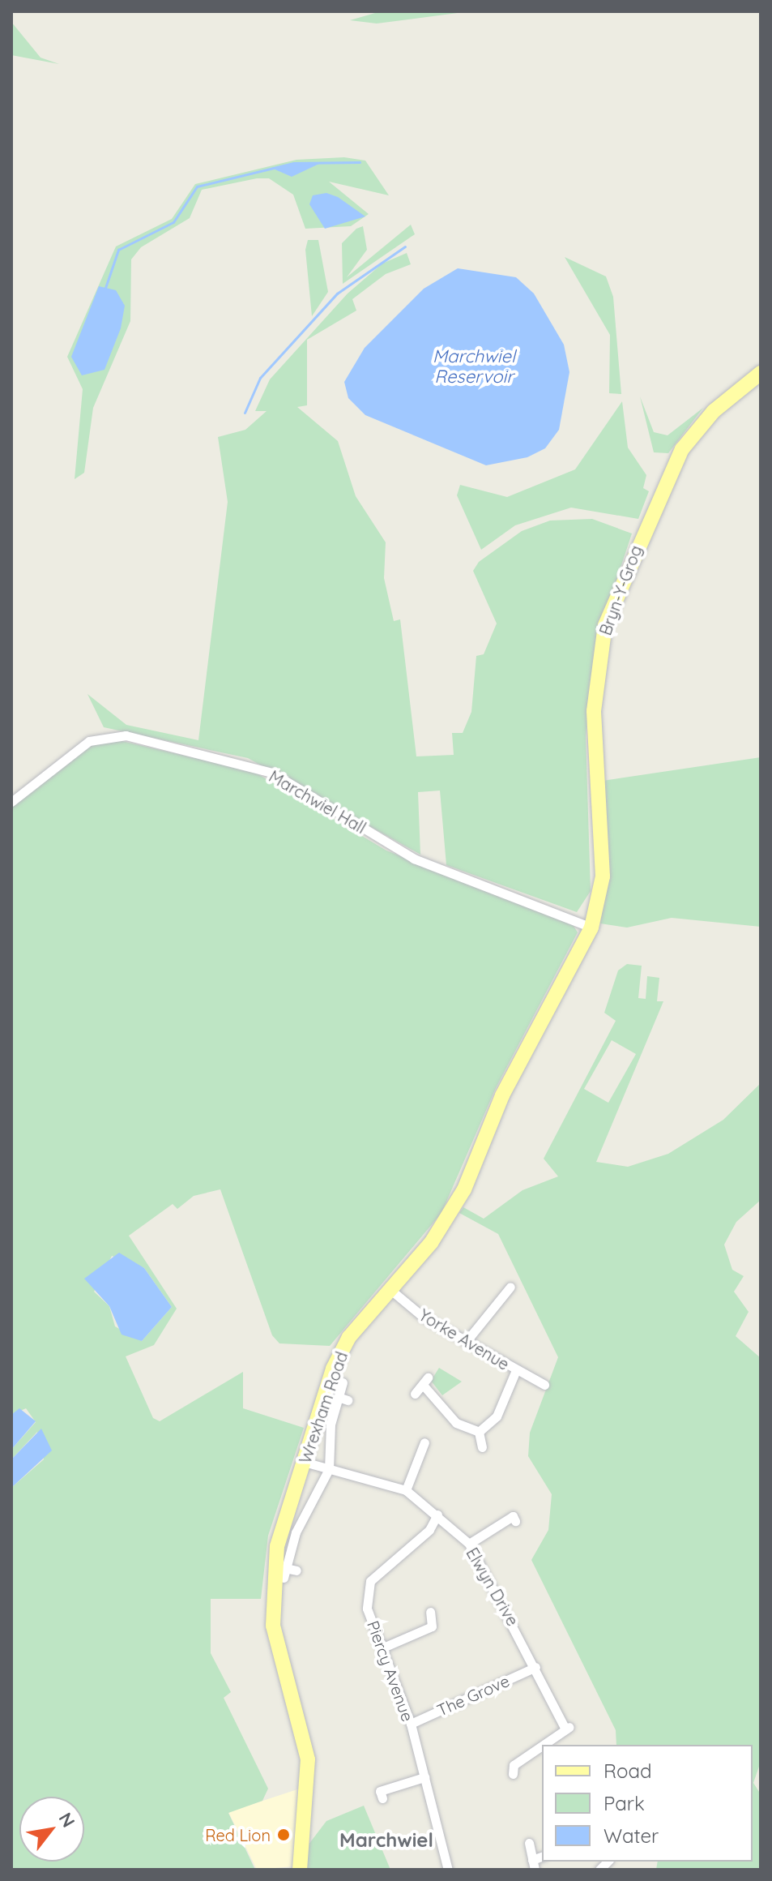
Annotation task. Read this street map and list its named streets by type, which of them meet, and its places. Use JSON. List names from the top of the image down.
{
  "streets": {
    "main road": ["Bryn-Y-Grog", "Wrexham Road"],
    "street": [
      "Marchwiel Hall",
      "Yorke Avenue",
      "Elwyn Drive",
      "Piercy Avenue",
      "The Grove"
    ]
  },
  "crossings": [
    ["Bryn-Y-Grog", "Marchwiel Hall"],
    ["Bryn-Y-Grog", "Wrexham Road"],
    ["Marchwiel Hall", "Wrexham Road"],
    ["Yorke Avenue", "Wrexham Road"],
    ["Wrexham Road", "Elwyn Drive"],
    ["Elwyn Drive", "Piercy Avenue"],
    ["Elwyn Drive", "The Grove"],
    ["Piercy Avenue", "The Grove"]
  ],
  "districts": ["Marchwiel"],
  "water": ["Marchwiel Reservoir"],
  "places": ["Red Lion"],
  "legend": ["Road", "Park", "Water"],
  "north": "top right"
}
